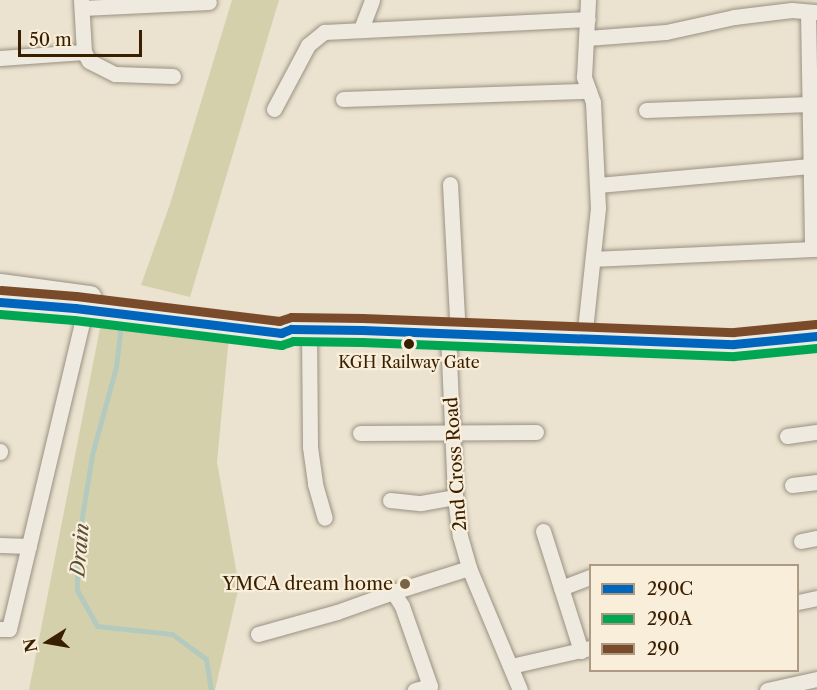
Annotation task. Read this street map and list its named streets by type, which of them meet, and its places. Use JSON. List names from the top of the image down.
{
  "streets": {
    "street": ["2nd Cross Road"]
  },
  "water": ["Drain"],
  "places": ["KGH Railway Gate", "YMCA dream home"],
  "lines": ["transit line 290", "transit line 290C", "transit line 290A"],
  "legend": ["290C", "290A", "290"],
  "scale_bar": "50 m",
  "north": "left"
}
